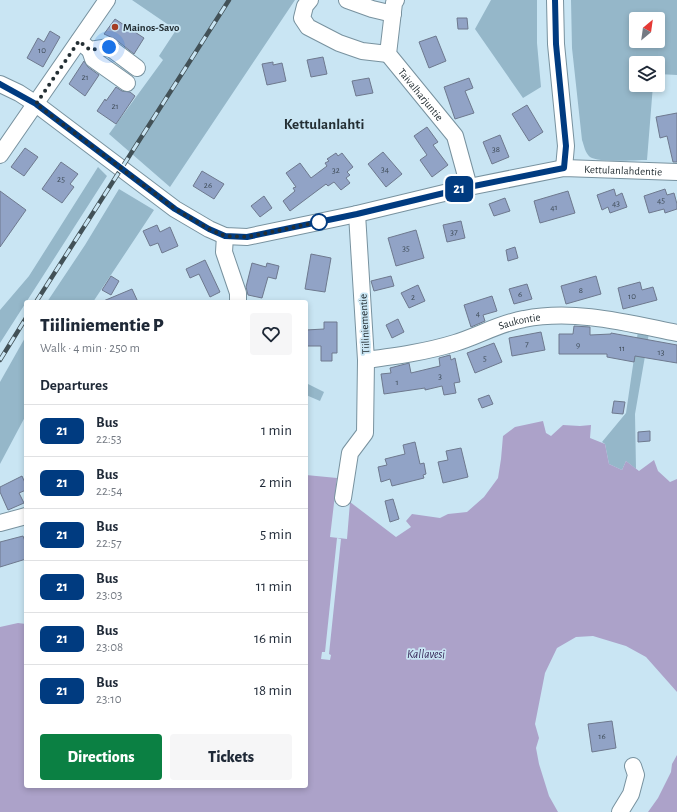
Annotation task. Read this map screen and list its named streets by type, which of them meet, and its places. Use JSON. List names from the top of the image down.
{
  "streets": {
    "street": [
      "Taivalharjuntie",
      "Kettulanlahdentie",
      "Saukontie",
      "Tiiliniementie"
    ]
  },
  "crossings": [
    ["Taivalharjuntie", "Kettulanlahdentie"],
    ["Kettulanlahdentie", "Tiiliniementie"],
    ["Saukontie", "Tiiliniementie"]
  ],
  "districts": ["Kettulanlahti"],
  "water": ["Kallavesi"],
  "places": ["Mainos-Savo"],
  "lines": ["bus line 21"],
  "house_numbers": [
    "10",
    "21",
    "21",
    "38",
    "34",
    "32",
    "25",
    "26",
    "45",
    "43",
    "41",
    "37",
    "35",
    "8",
    "6",
    "10",
    "2",
    "4",
    "7",
    "9",
    "11",
    "13",
    "5",
    "3",
    "1",
    "16"
  ],
  "north": "top right",
  "page": {
    "on_map": "21",
    "heading": [
      ["Tiiliniementie P", "Walk · 4 min · 250 m"],
      "Departures"
    ],
    "list": [
      {
        "mark": "21",
        "name": "Bus",
        "note": "22:53",
        "value": "1 min"
      },
      {
        "mark": "21",
        "name": "Bus",
        "note": "22:54",
        "value": "2 min"
      },
      {
        "mark": "21",
        "name": "Bus",
        "note": "22:57",
        "value": "5 min"
      },
      {
        "mark": "21",
        "name": "Bus",
        "note": "23:03",
        "value": "11 min"
      },
      {
        "mark": "21",
        "name": "Bus",
        "note": "23:08",
        "value": "16 min"
      },
      {
        "mark": "21",
        "name": "Bus",
        "note": "23:10",
        "value": "18 min"
      }
    ],
    "buttons": ["Directions", "Tickets"]
  }
}
